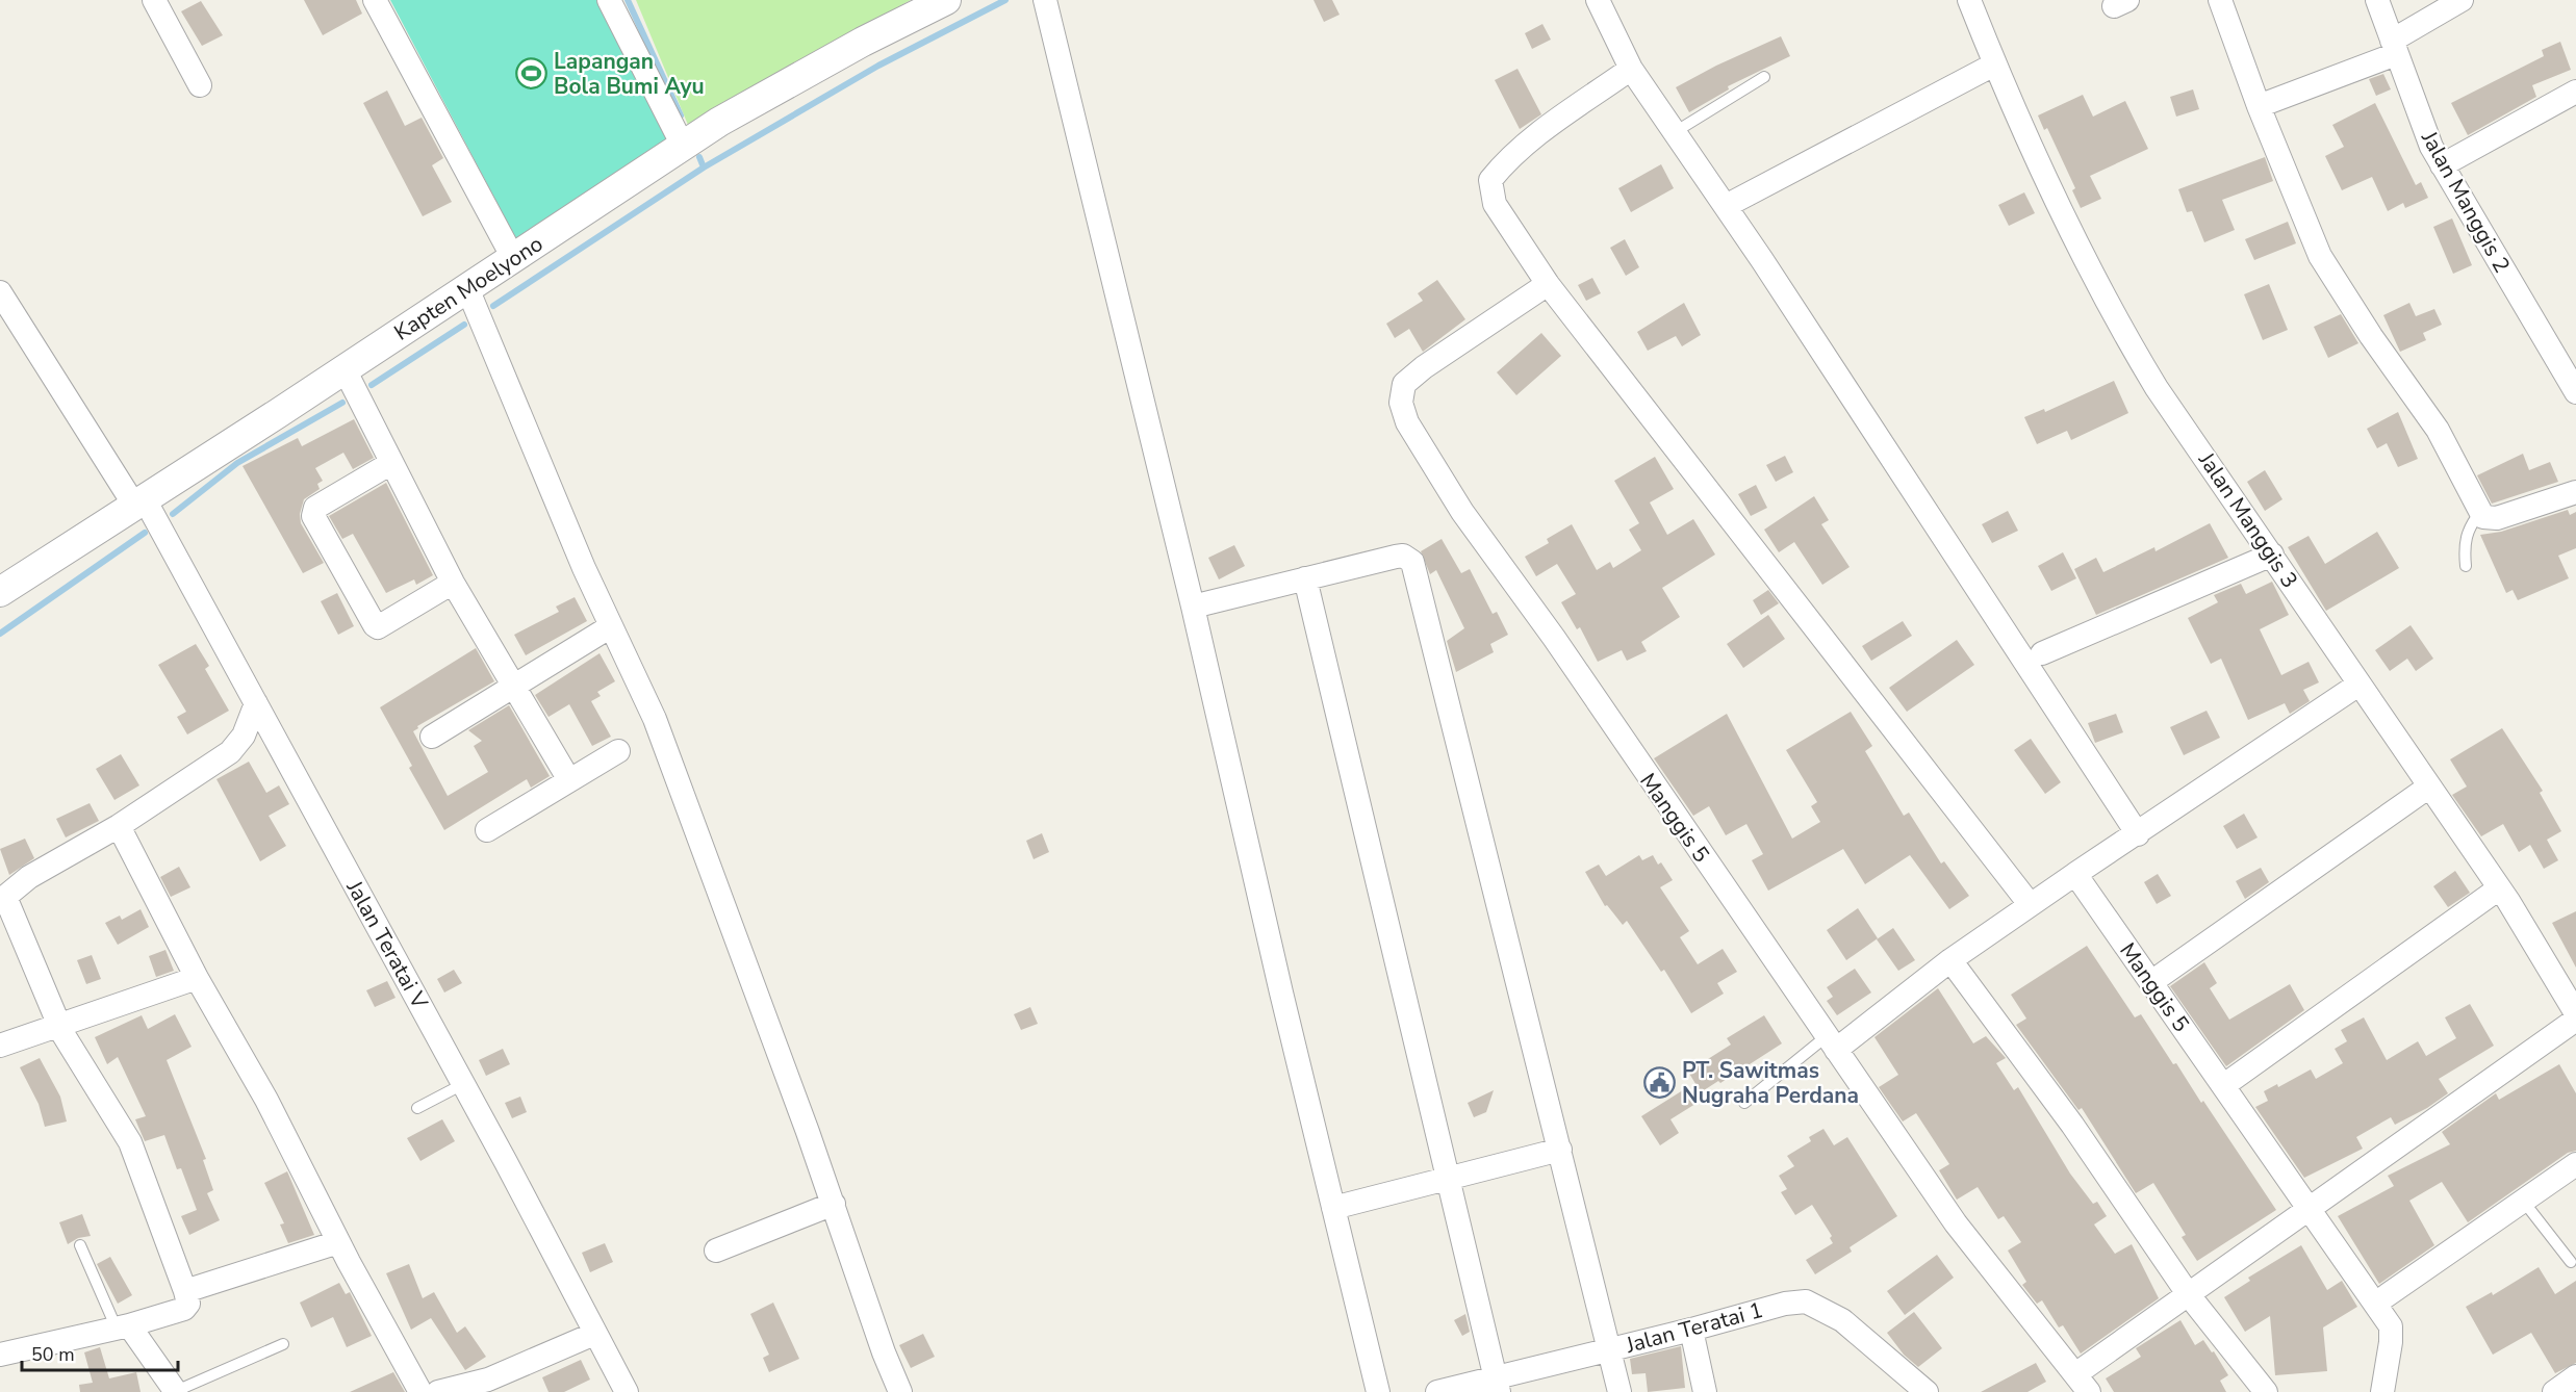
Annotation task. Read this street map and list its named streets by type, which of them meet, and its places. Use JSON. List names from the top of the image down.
{
  "streets": {
    "street": [
      "Jalan Manggis 2",
      "Kapten Moelyono",
      "Jalan Manggis 3",
      "Manggis 5",
      "Jalan Teratai V",
      "Jalan Teratai 1"
    ]
  },
  "crossings": [
    ["Kapten Moelyono", "Jalan Teratai V"]
  ],
  "places": {
    "sports": ["Lapangan Bola Bumi Ayu"],
    "public building": ["PT. Sawitmas Nugraha Perdana"]
  },
  "scale_bar": "50 m"
}
